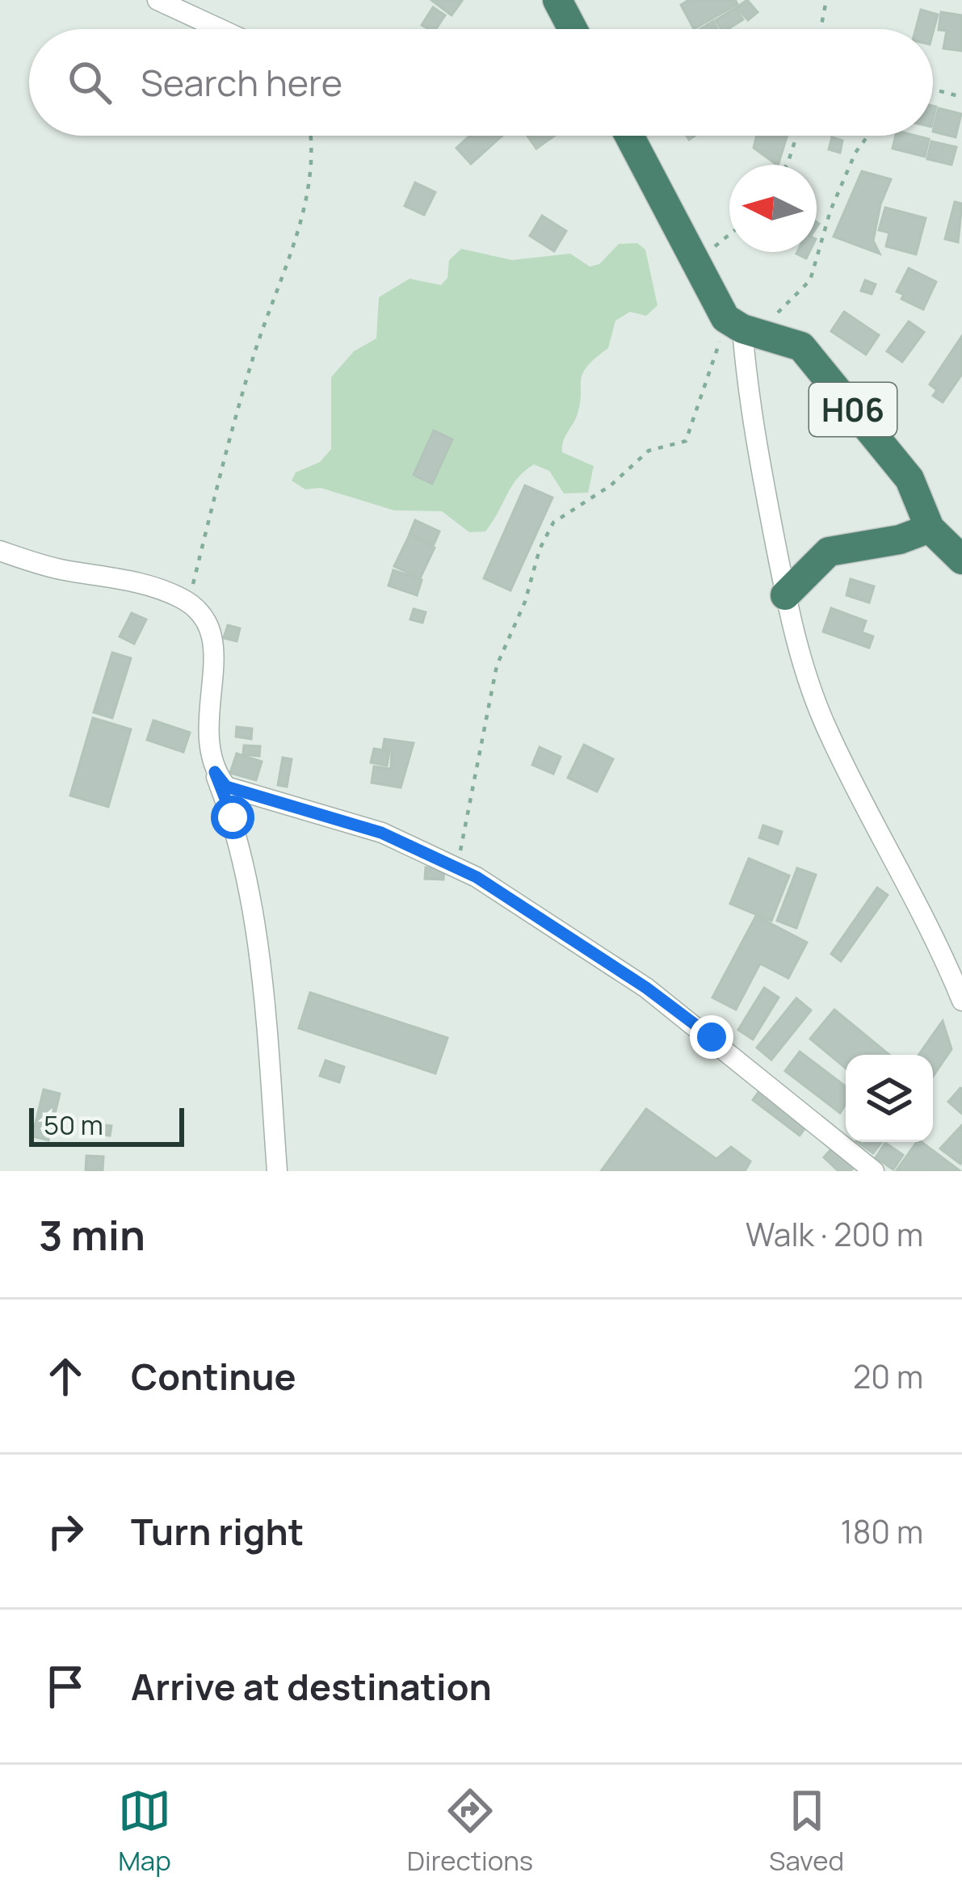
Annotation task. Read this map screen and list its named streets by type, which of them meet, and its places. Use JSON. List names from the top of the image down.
{
  "streets": {
    "highway": ["H06"]
  },
  "scale_bar": "50 m",
  "north": "left",
  "page": {
    "search": "Search here",
    "scale": "50 m",
    "heading": ["3 min", "Walk · 200 m"],
    "list": [
      ["Continue", "20 m"],
      ["Turn right", "180 m"],
      "Arrive at destination"
    ],
    "nav": ["Map", "Directions", "Saved"]
  }
}
